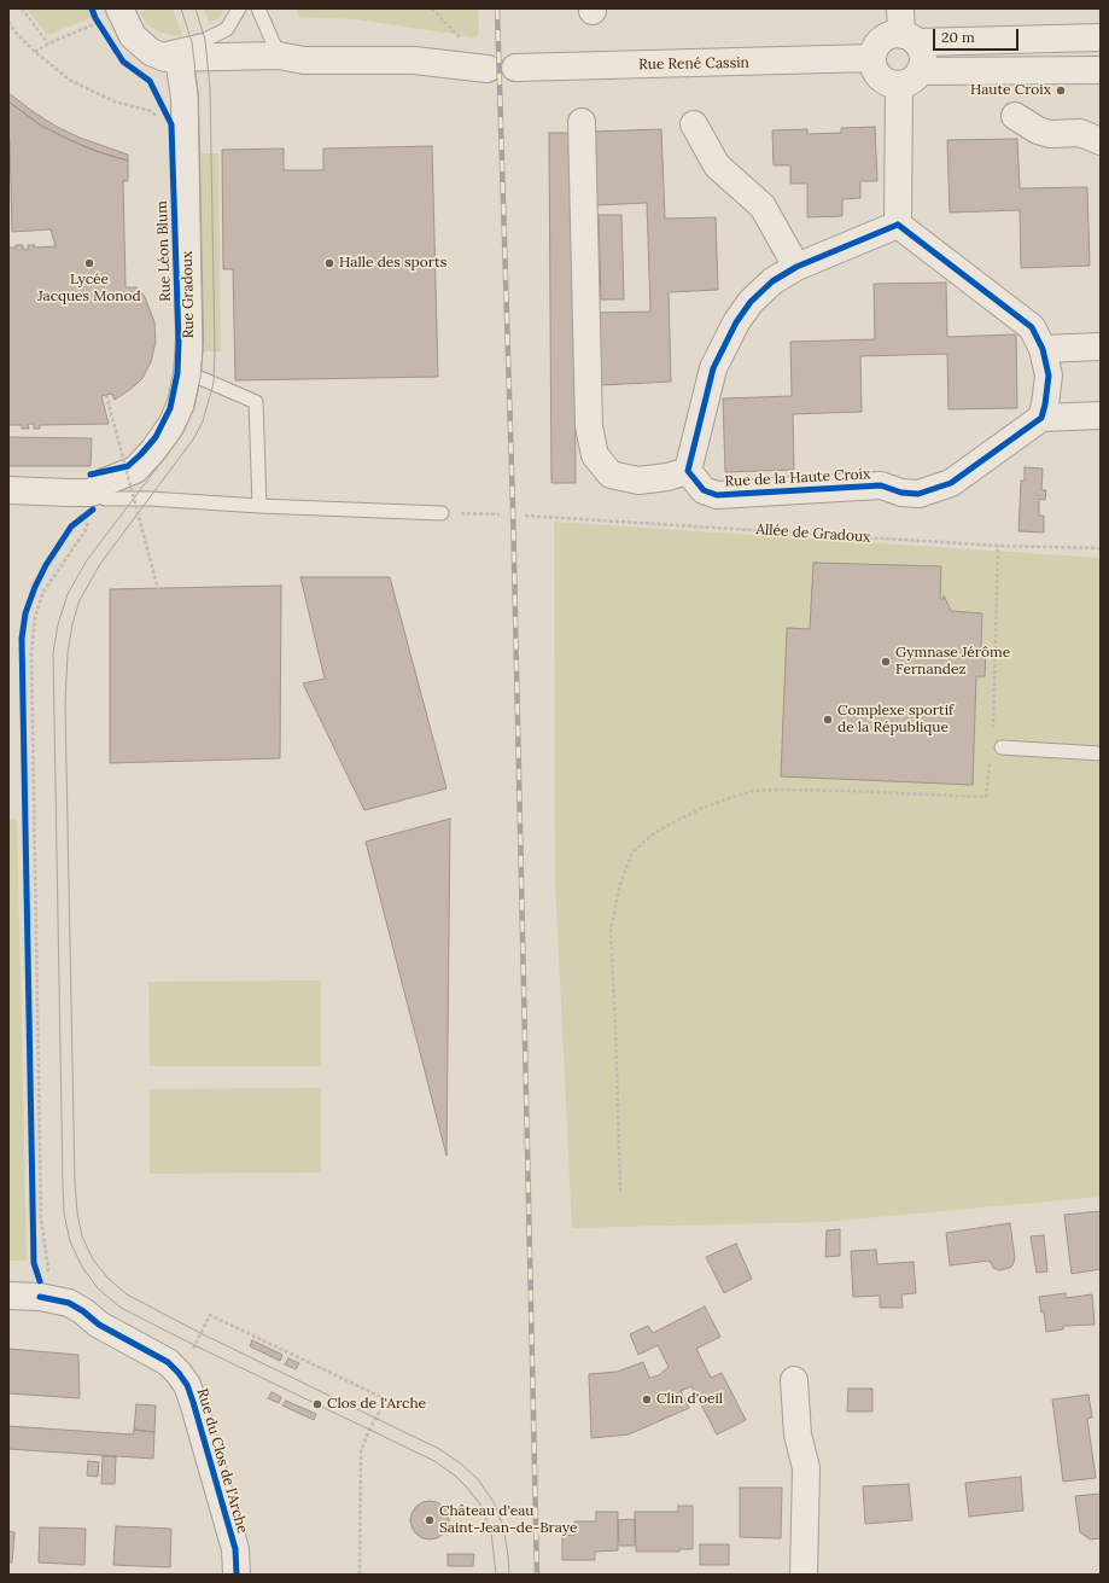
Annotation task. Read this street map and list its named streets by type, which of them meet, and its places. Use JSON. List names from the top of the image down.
{
  "streets": {
    "street": [
      "Rue René Cassin",
      "Rue Gradoux",
      "Rue de la Haute Croix",
      "Rue du Clos de l'Arche"
    ],
    "path": ["Allée de Gradoux"],
    "cycle path": ["Rue Léon Blum"]
  },
  "places": [
    "Haute Croix",
    "Lycée Jacques Monod",
    "Halle des sports",
    "Gymnase Jérôme Fernandez",
    "Complexe sportif de la République",
    "Clin d'oeil",
    "Clos de l'Arche",
    "Château d'eau Saint-Jean-de-Braye"
  ],
  "scale_bar": "20 m"
}
